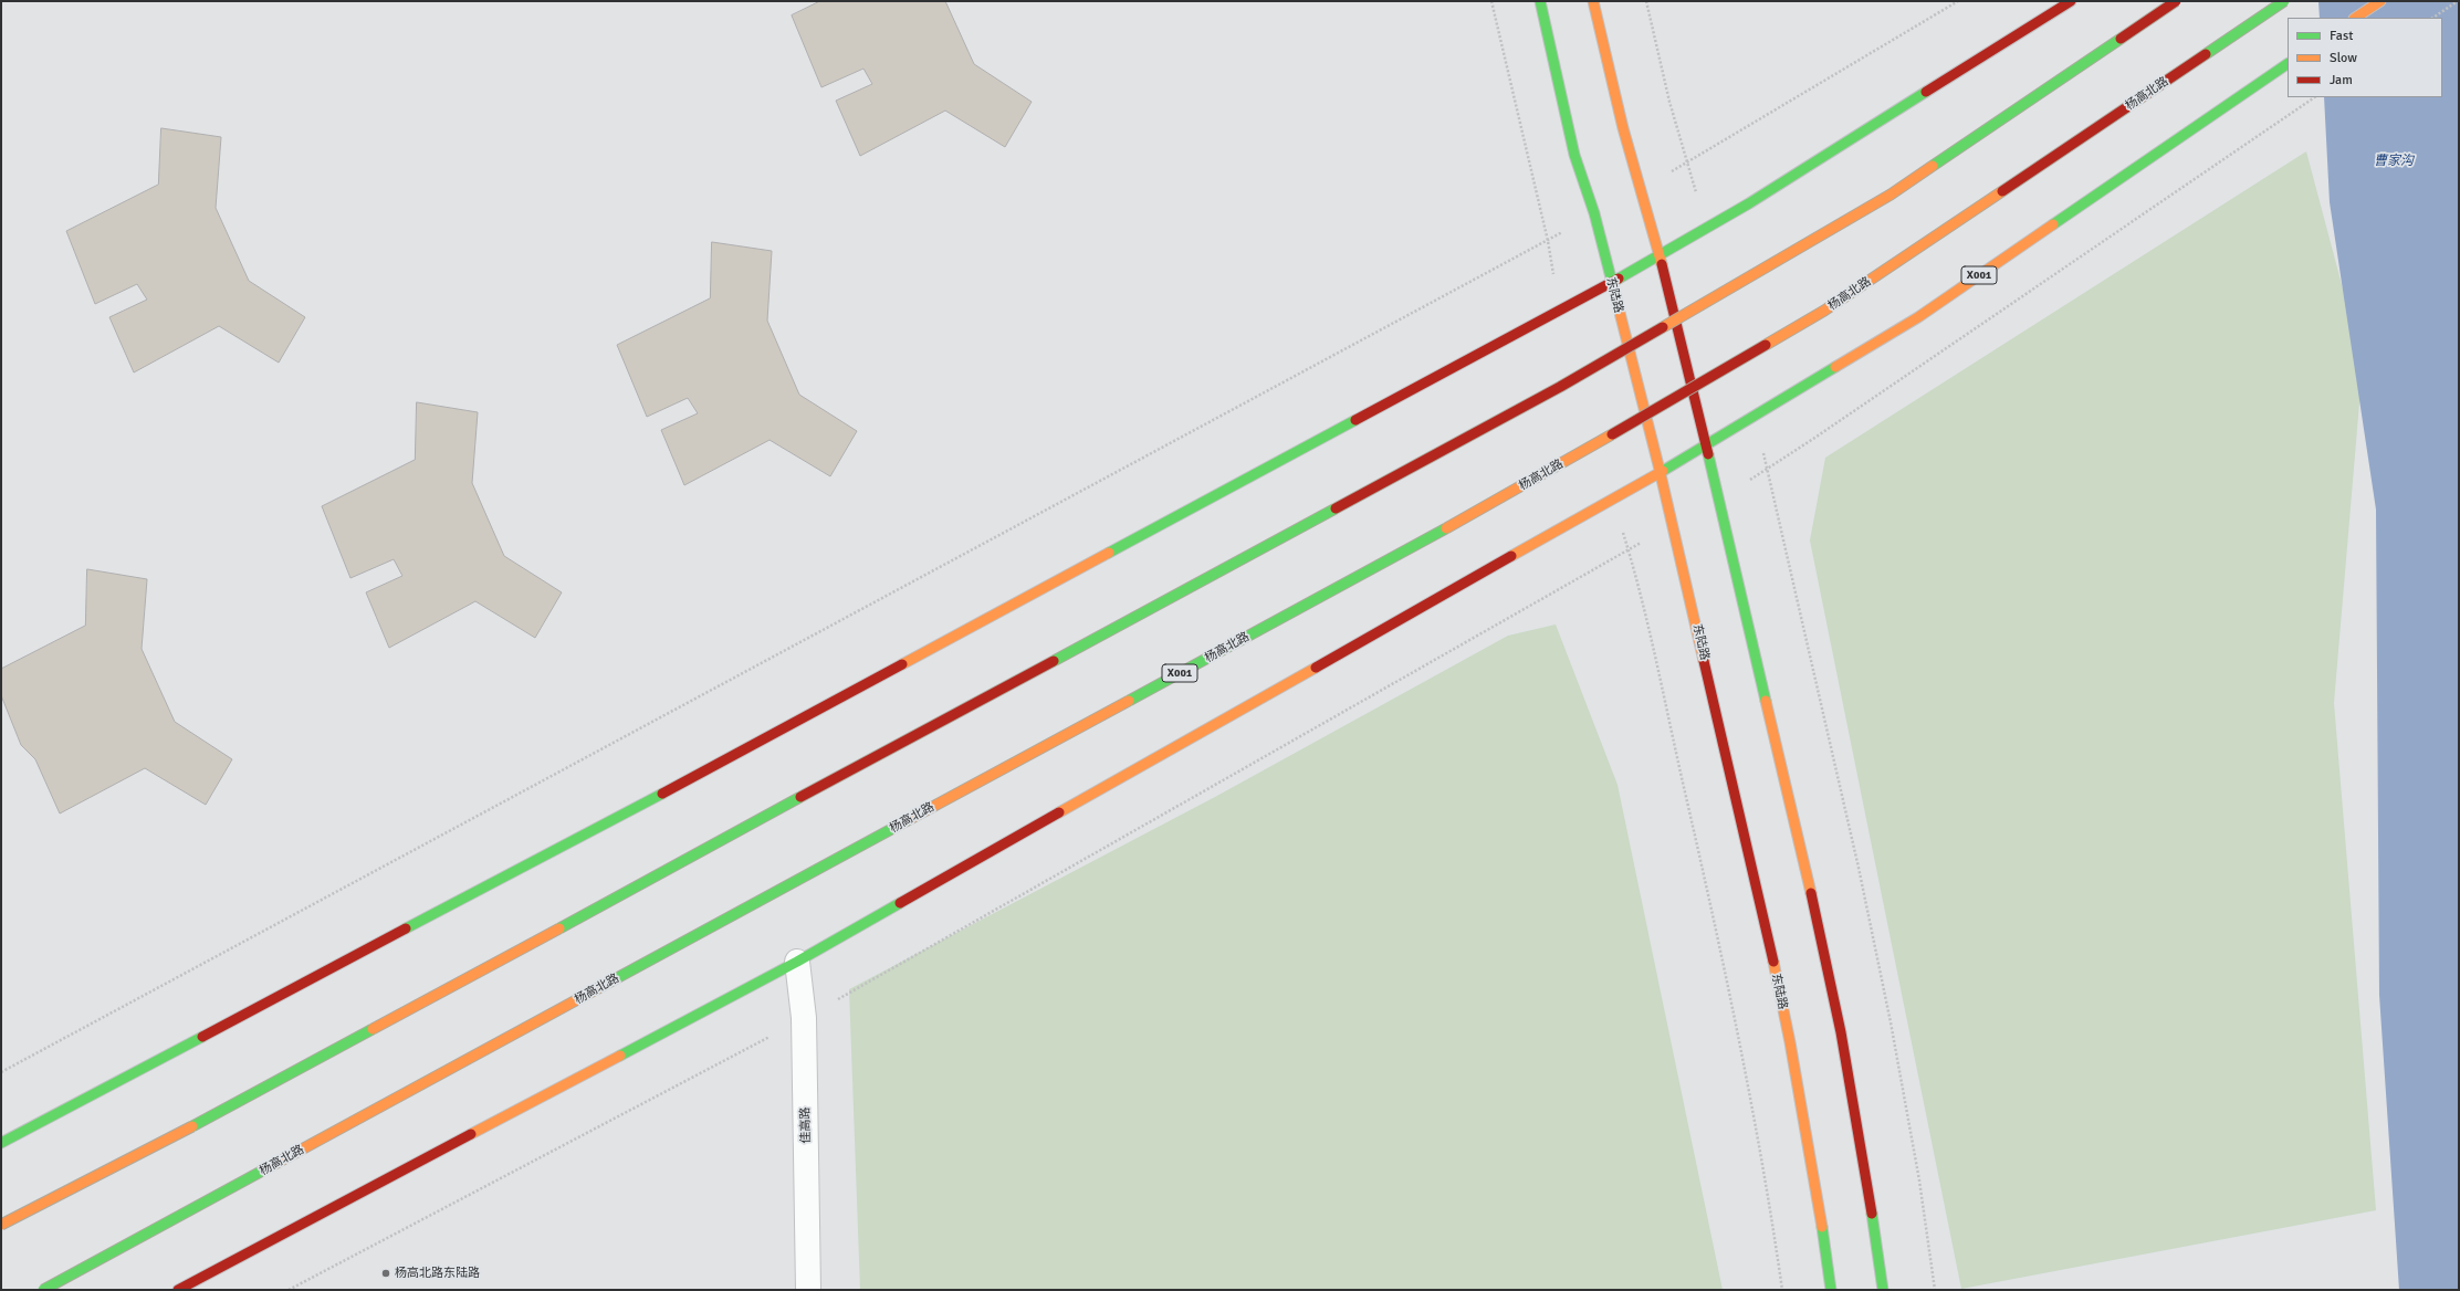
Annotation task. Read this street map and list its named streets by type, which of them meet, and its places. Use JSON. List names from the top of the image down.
{
  "streets": {
    "main road": ["杨高北路", "X001", "东陆路"],
    "street": ["佳高路"]
  },
  "crossings": [
    ["X001", "东陆路"],
    ["X001", "佳高路"]
  ],
  "water": ["曹家沟"],
  "places": ["杨高北路东陆路"],
  "legend": ["Fast", "Slow", "Jam"]
}
